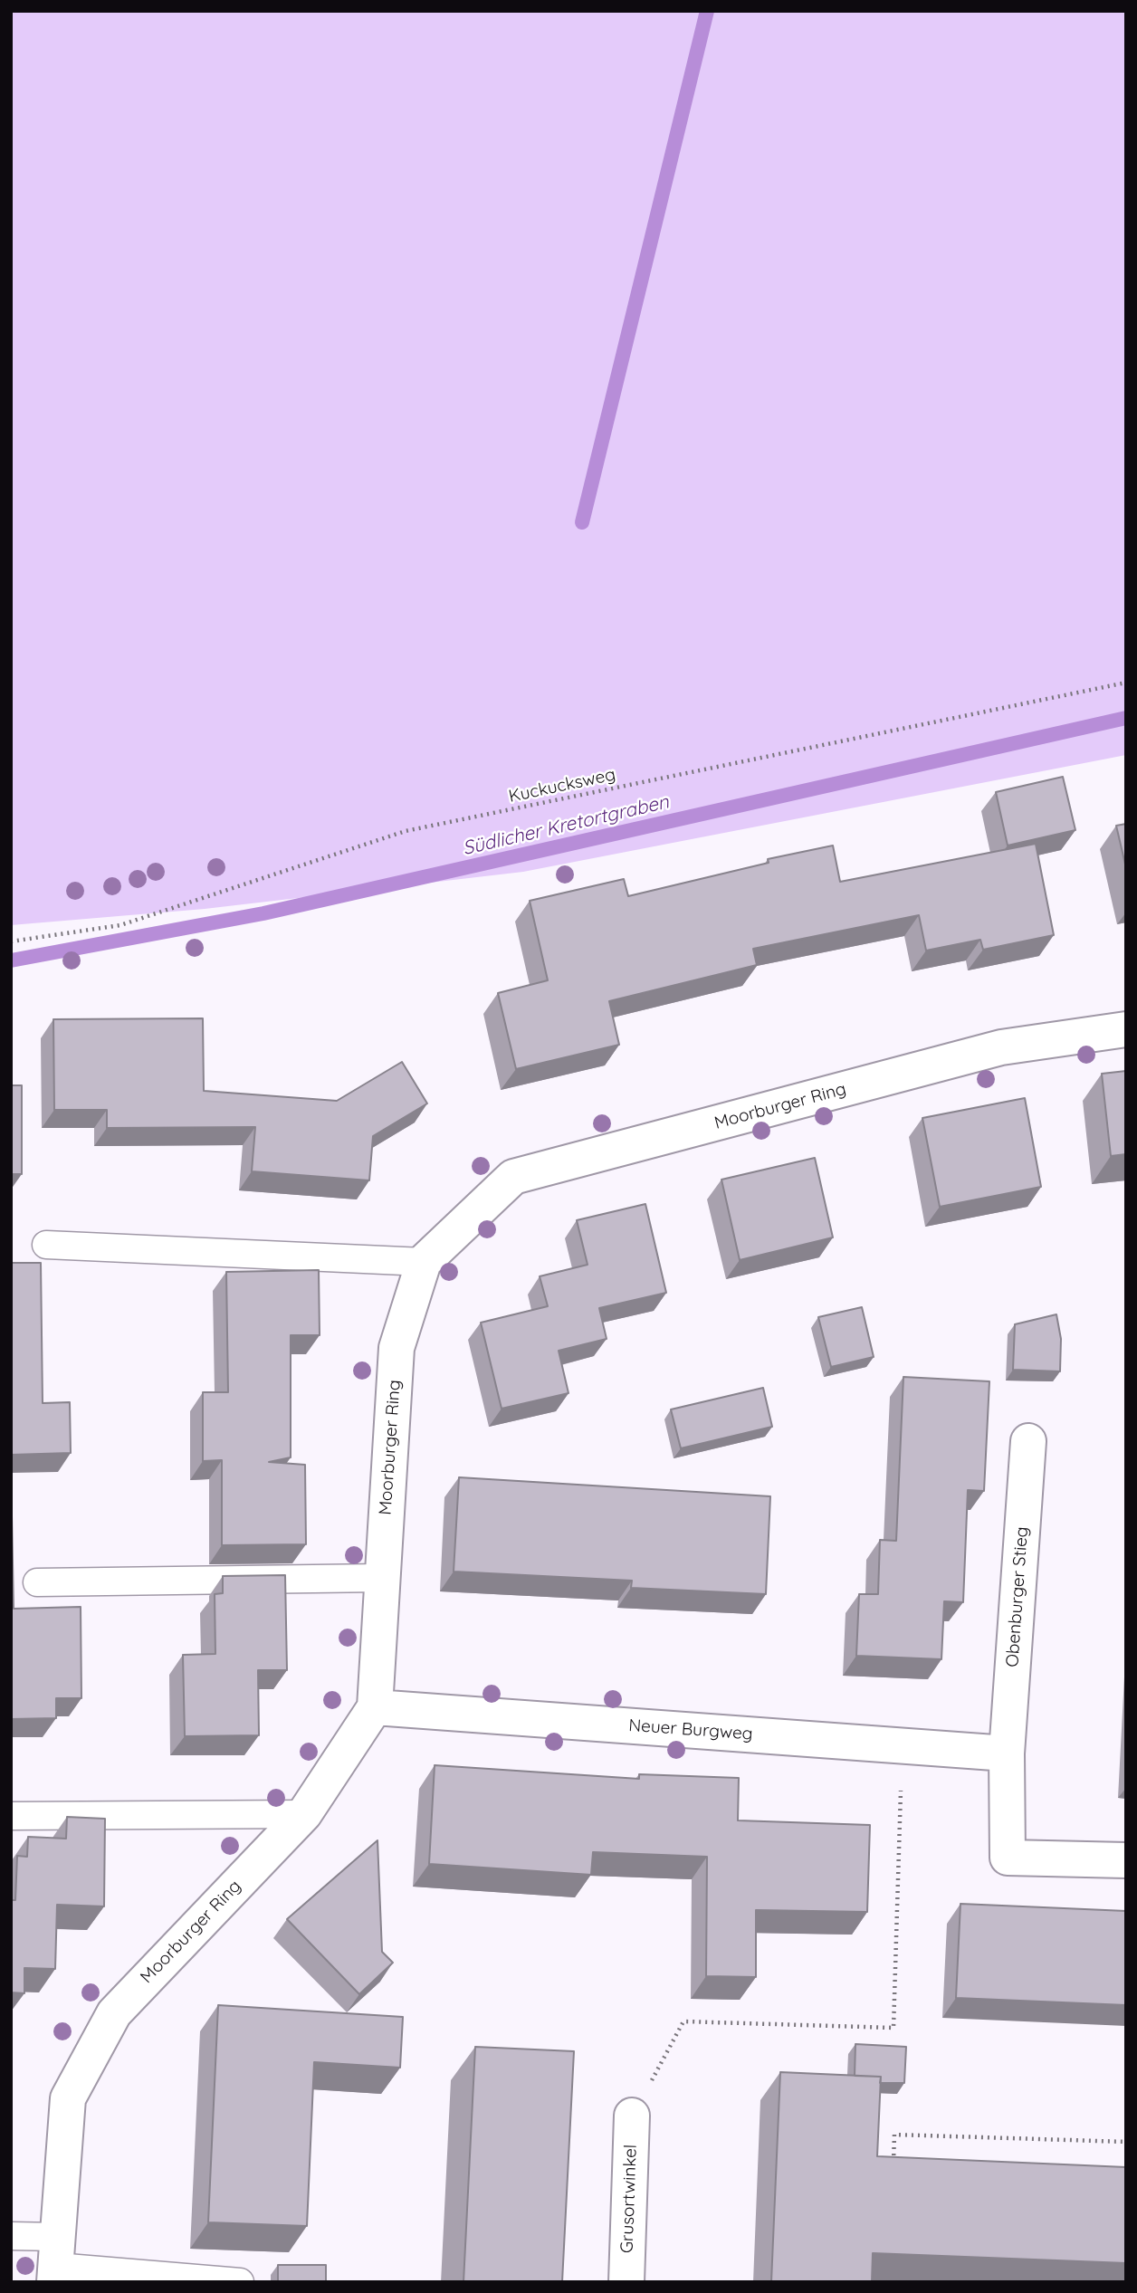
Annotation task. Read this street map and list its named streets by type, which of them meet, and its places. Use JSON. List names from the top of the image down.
{
  "streets": {
    "street": [
      "Moorburger Ring",
      "Obenburger Stieg",
      "Neuer Burgweg",
      "Grusortwinkel"
    ],
    "path": ["Kuckucksweg"]
  },
  "crossings": [
    ["Moorburger Ring", "Neuer Burgweg"],
    ["Obenburger Stieg", "Neuer Burgweg"]
  ],
  "water": ["Südlicher Kretortgraben"]
}
